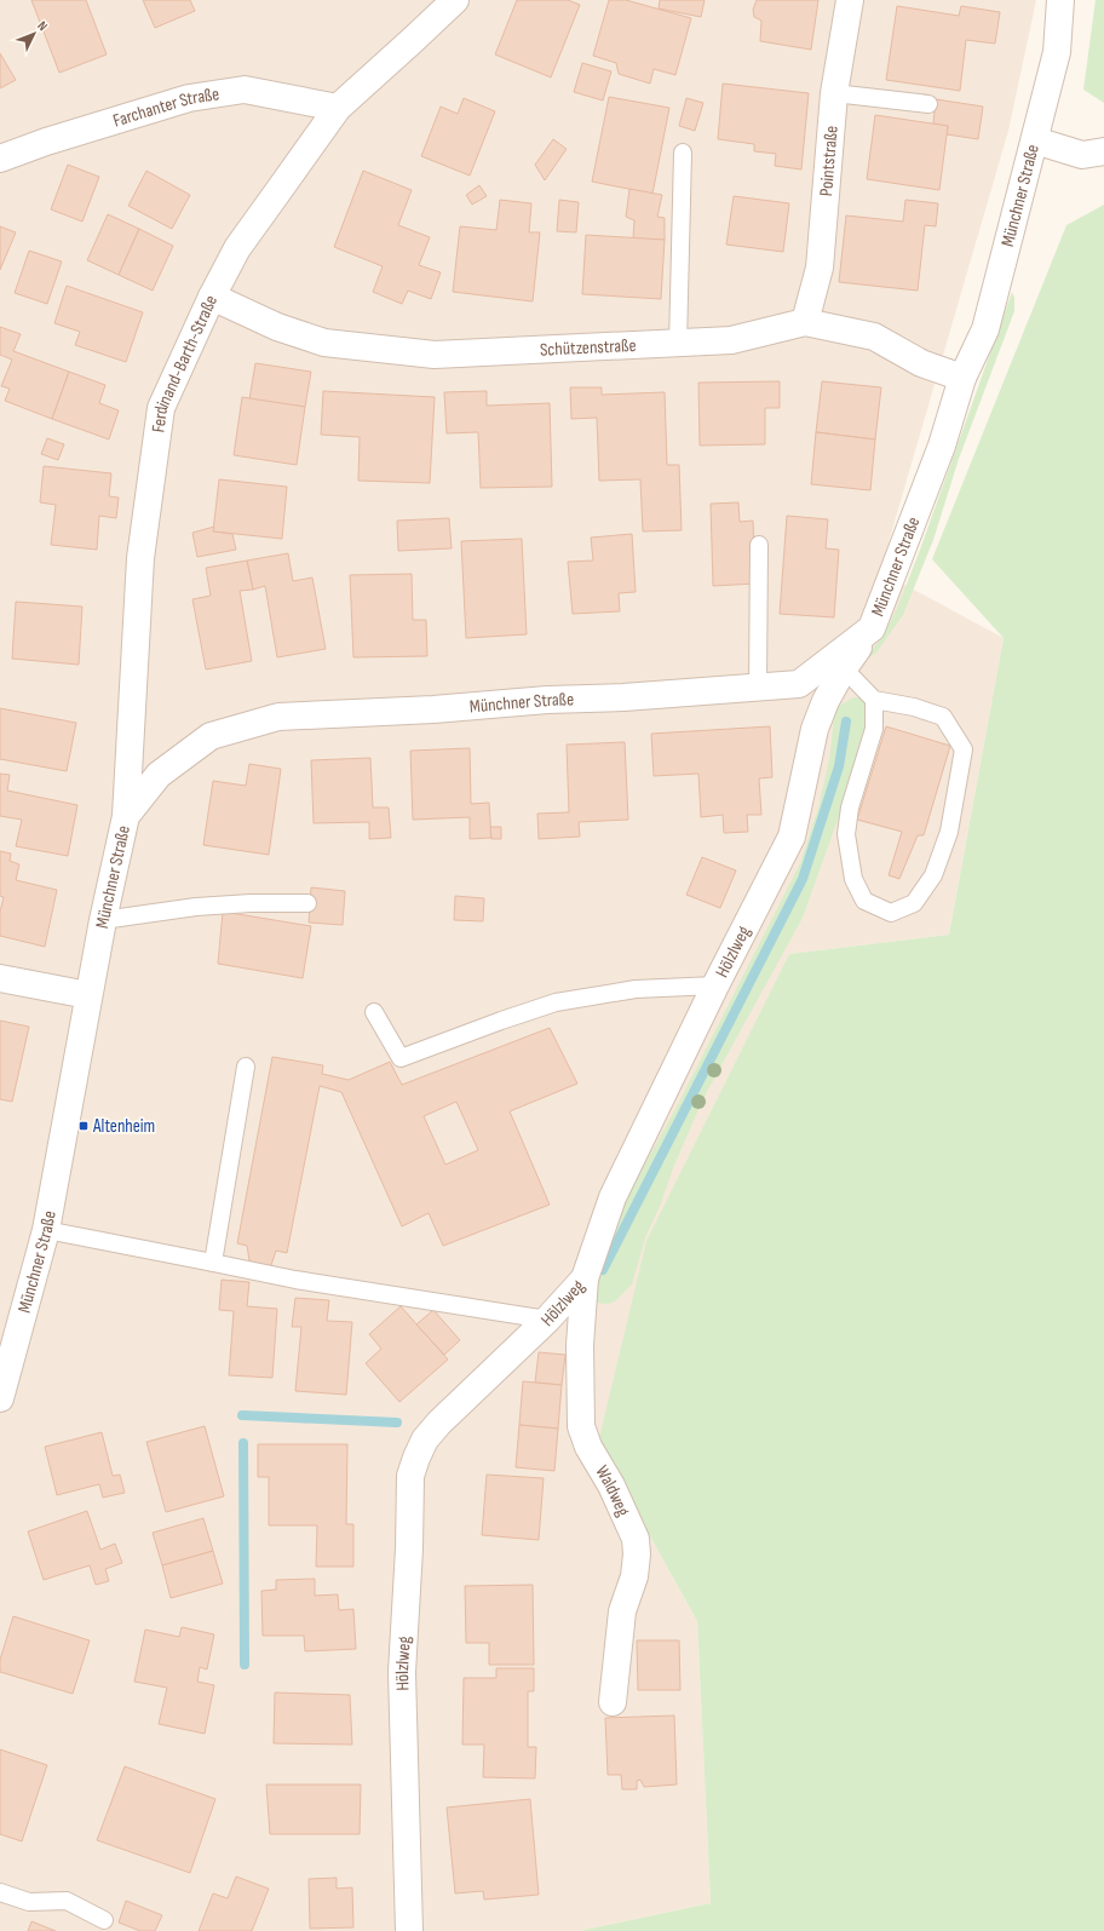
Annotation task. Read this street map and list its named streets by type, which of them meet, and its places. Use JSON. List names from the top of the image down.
{
  "streets": {
    "street": [
      "Farchanter Straße",
      "Pointstraße",
      "Münchner Straße",
      "Schützenstraße",
      "Ferdinand-Barth-Straße",
      "Hölzlweg",
      "Waldweg"
    ]
  },
  "crossings": [
    ["Farchanter Straße", "Ferdinand-Barth-Straße"],
    ["Pointstraße", "Schützenstraße"],
    ["Münchner Straße", "Schützenstraße"],
    ["Münchner Straße", "Ferdinand-Barth-Straße"],
    ["Münchner Straße", "Hölzlweg"],
    ["Schützenstraße", "Ferdinand-Barth-Straße"],
    ["Hölzlweg", "Waldweg"]
  ],
  "places": {
    "transit": ["Altenheim"]
  },
  "north": "top right"
}
